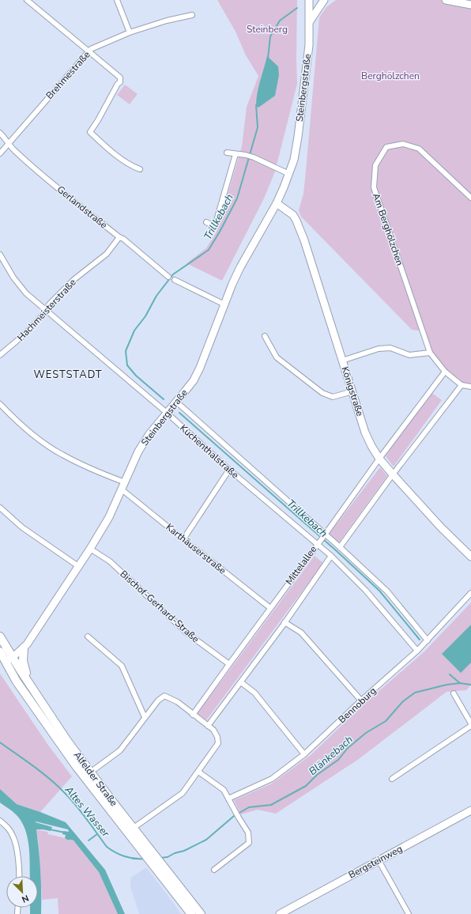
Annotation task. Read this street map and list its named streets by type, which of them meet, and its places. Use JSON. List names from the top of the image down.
{
  "streets": {
    "main road": [
      "Steinbergstraße",
      "Königstraße",
      "Alfelder Straße",
      "Bergsteinweg"
    ],
    "street": [
      "Brehmestraße",
      "Gerlandstraße",
      "Am Berghölzchen",
      "Hachmeisterstraße",
      "Küchenthalstraße",
      "Karthäuserstraße",
      "Mittelallee",
      "Bischof-Gerhard-Straße",
      "Bennoburg"
    ]
  },
  "crossings": [
    ["Brehmestraße", "Gerlandstraße"],
    ["Steinbergstraße", "Königstraße"],
    ["Steinbergstraße", "Küchenthalstraße"],
    ["Steinbergstraße", "Karthäuserstraße"],
    ["Steinbergstraße", "Bischof-Gerhard-Straße"],
    ["Steinbergstraße", "Alfelder Straße"],
    ["Gerlandstraße", "Hachmeisterstraße"],
    ["Am Berghölzchen", "Mittelallee"],
    ["Hachmeisterstraße", "Küchenthalstraße"],
    ["Königstraße", "Mittelallee"],
    ["Küchenthalstraße", "Mittelallee"],
    ["Küchenthalstraße", "Bennoburg"],
    ["Karthäuserstraße", "Mittelallee"],
    ["Mittelallee", "Bischof-Gerhard-Straße"]
  ],
  "districts": ["WESTSTADT"],
  "water": ["Trillkebach", "Blänkebach", "Altes Wasser"],
  "parks": ["Steinberg", "Berghölzchen"],
  "north": "bottom right"
}
